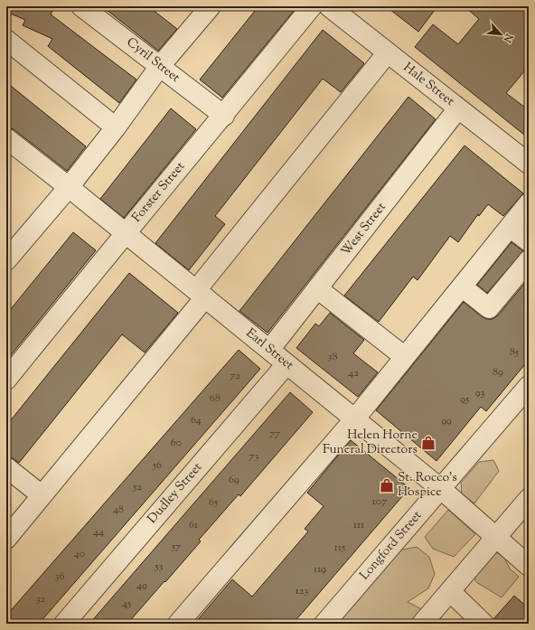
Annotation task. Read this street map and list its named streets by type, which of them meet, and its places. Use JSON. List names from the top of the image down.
{
  "streets": {
    "street": [
      "Cyril Street",
      "Hale Street",
      "Forster Street",
      "West Street",
      "Earl Street",
      "Dudley Street",
      "Longford Street"
    ]
  },
  "crossings": [
    ["Cyril Street", "Forster Street"],
    ["Hale Street", "West Street"],
    ["Forster Street", "Earl Street"],
    ["West Street", "Earl Street"],
    ["Earl Street", "Dudley Street"],
    ["Earl Street", "Longford Street"]
  ],
  "places": {
    "shop": ["Helen Horne Funeral Directors", "St. Rocco's Hospice"]
  },
  "house_numbers": [
    "85",
    "38",
    "89",
    "42",
    "72",
    "93",
    "68",
    "95",
    "64",
    "99",
    "77",
    "60",
    "73",
    "56",
    "69",
    "52",
    "107",
    "65",
    "48",
    "61",
    "111",
    "44",
    "57",
    "115",
    "40",
    "53",
    "119",
    "36",
    "49",
    "123",
    "32",
    "45"
  ],
  "north": "bottom right"
}
